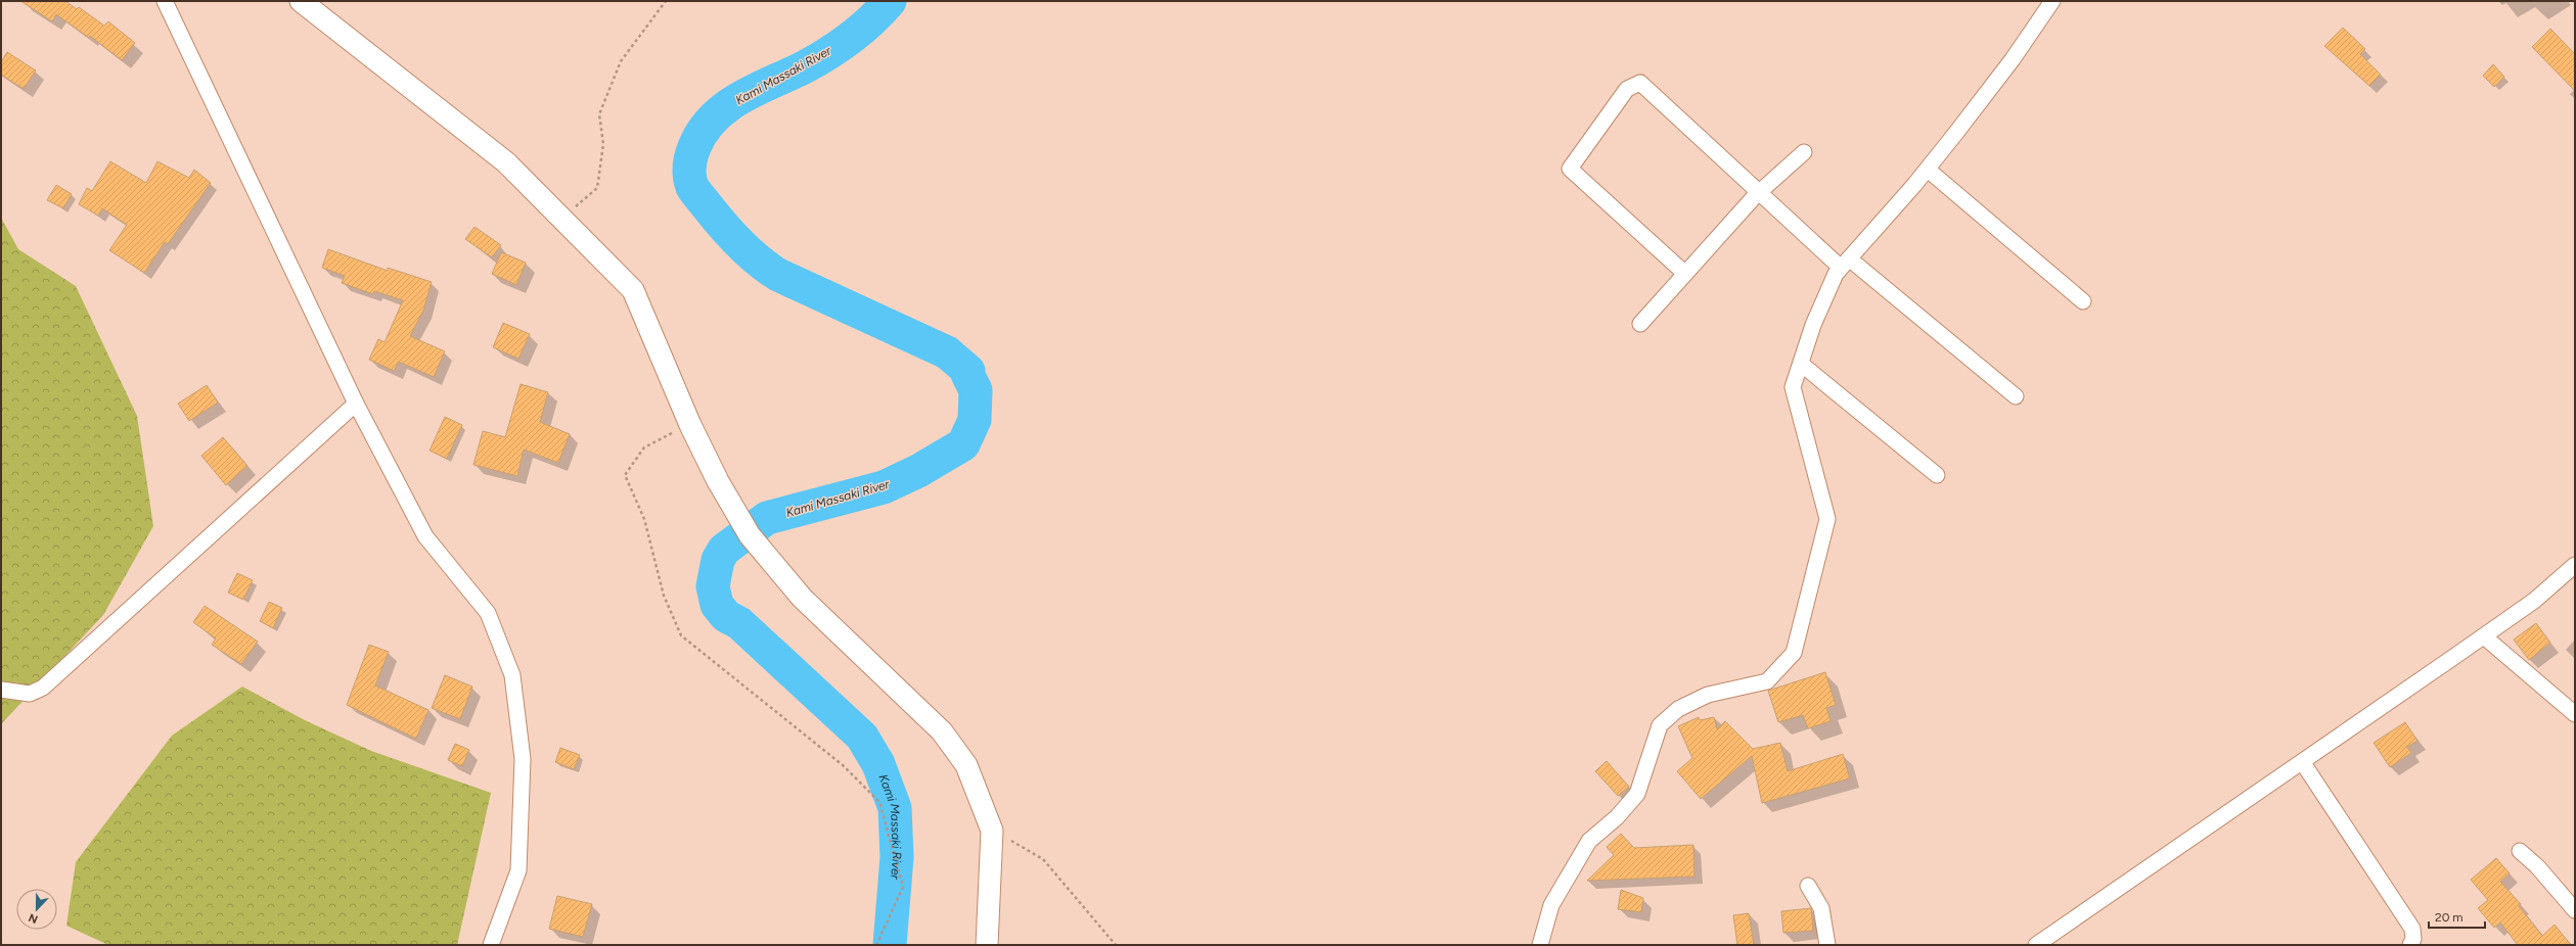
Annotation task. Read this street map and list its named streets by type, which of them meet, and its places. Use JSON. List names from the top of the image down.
{
  "water": ["Kami Massaki River"],
  "scale_bar": "20 m",
  "north": "bottom"
}
